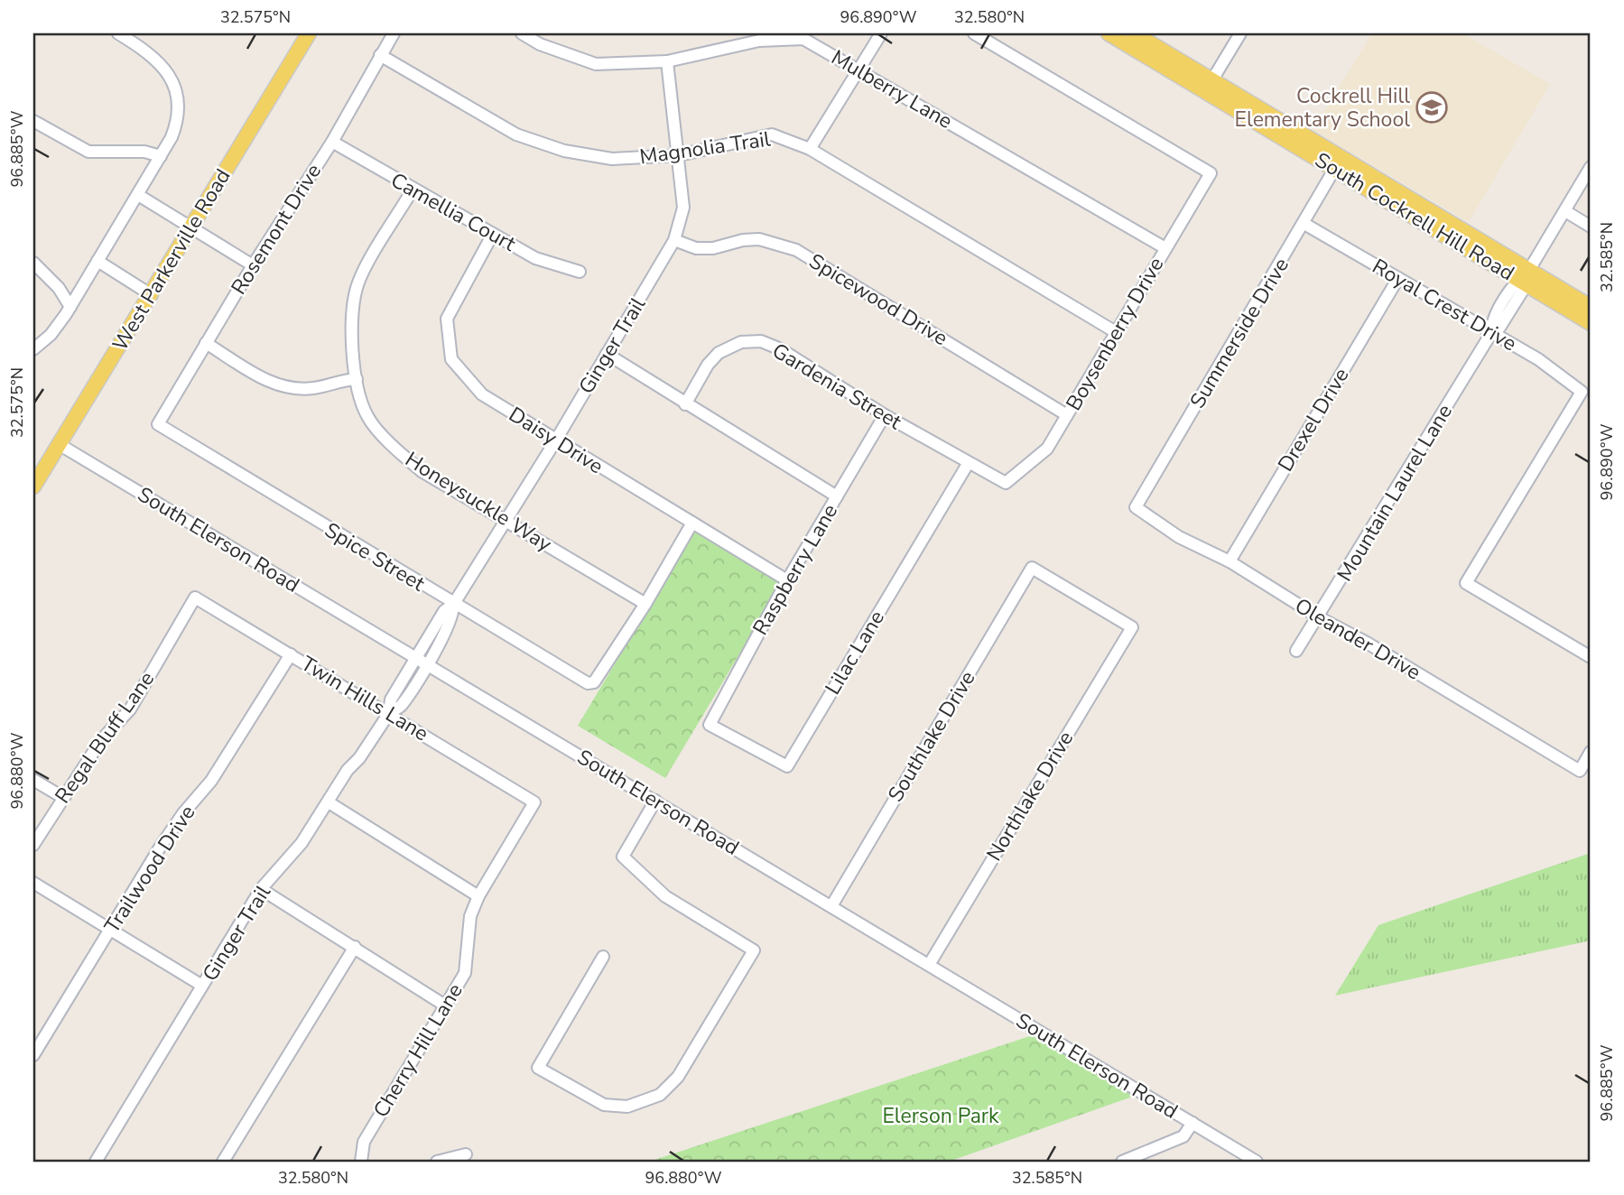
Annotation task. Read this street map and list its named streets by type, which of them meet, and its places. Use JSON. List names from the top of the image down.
{
  "streets": {
    "main road": ["South Cockrell Hill Road", "West Parkerville Road"],
    "street": [
      "Mulberry Lane",
      "Magnolia Trail",
      "Camellia Court",
      "Rosemont Drive",
      "Spicewood Drive",
      "Royal Crest Drive",
      "Summerside Drive",
      "Boysenberry Drive",
      "Ginger Trail",
      "Gardenia Street",
      "Drexel Drive",
      "Daisy Drive",
      "Mountain Laurel Lane",
      "Honeysuckle Way",
      "South Elerson Road",
      "Spice Street",
      "Raspberry Lane",
      "Oleander Drive",
      "Lilac Lane",
      "Twin Hills Lane",
      "Southlake Drive",
      "Regal Bluff Lane",
      "Northlake Drive",
      "Trailwood Drive",
      "Cherry Hill Lane"
    ]
  },
  "crossings": [
    ["Mulberry Lane", "Boysenberry Drive"],
    ["Mulberry Lane", "Ginger Trail"],
    ["Magnolia Trail", "Rosemont Drive"],
    ["Magnolia Trail", "Boysenberry Drive"],
    ["Magnolia Trail", "Ginger Trail"],
    ["Camellia Court", "Rosemont Drive"],
    ["Camellia Court", "Daisy Drive"],
    ["Camellia Court", "Honeysuckle Way"],
    ["South Cockrell Hill Road", "Summerside Drive"],
    ["South Cockrell Hill Road", "Mountain Laurel Lane"],
    ["Rosemont Drive", "Spice Street"],
    ["West Parkerville Road", "South Elerson Road"],
    ["Spicewood Drive", "Boysenberry Drive"],
    ["Spicewood Drive", "Ginger Trail"],
    ["Royal Crest Drive", "Summerside Drive"],
    ["Royal Crest Drive", "Drexel Drive"],
    ["Royal Crest Drive", "Mountain Laurel Lane"],
    ["Summerside Drive", "Oleander Drive"],
    ["Boysenberry Drive", "Gardenia Street"],
    ["Ginger Trail", "Daisy Drive"],
    ["Ginger Trail", "Honeysuckle Way"],
    ["Ginger Trail", "South Elerson Road"],
    ["Ginger Trail", "Spice Street"],
    ["Ginger Trail", "Twin Hills Lane"],
    ["Gardenia Street", "Raspberry Lane"],
    ["Gardenia Street", "Lilac Lane"],
    ["Drexel Drive", "Oleander Drive"],
    ["Daisy Drive", "Raspberry Lane"],
    ["Mountain Laurel Lane", "Oleander Drive"],
    ["Honeysuckle Way", "Spice Street"],
    ["South Elerson Road", "Southlake Drive"],
    ["South Elerson Road", "Northlake Drive"],
    ["Raspberry Lane", "Lilac Lane"],
    ["Twin Hills Lane", "Regal Bluff Lane"],
    ["Twin Hills Lane", "Trailwood Drive"],
    ["Twin Hills Lane", "Cherry Hill Lane"],
    ["Southlake Drive", "Northlake Drive"]
  ],
  "parks": ["Elerson Park"],
  "places": {
    "school or university": ["Cockrell Hill Elementary School"]
  },
  "coordinates": [
    "32.575°N",
    "96.890°W",
    "32.580°N",
    "96.885°W",
    "32.585°N",
    "96.880°W"
  ]
}
